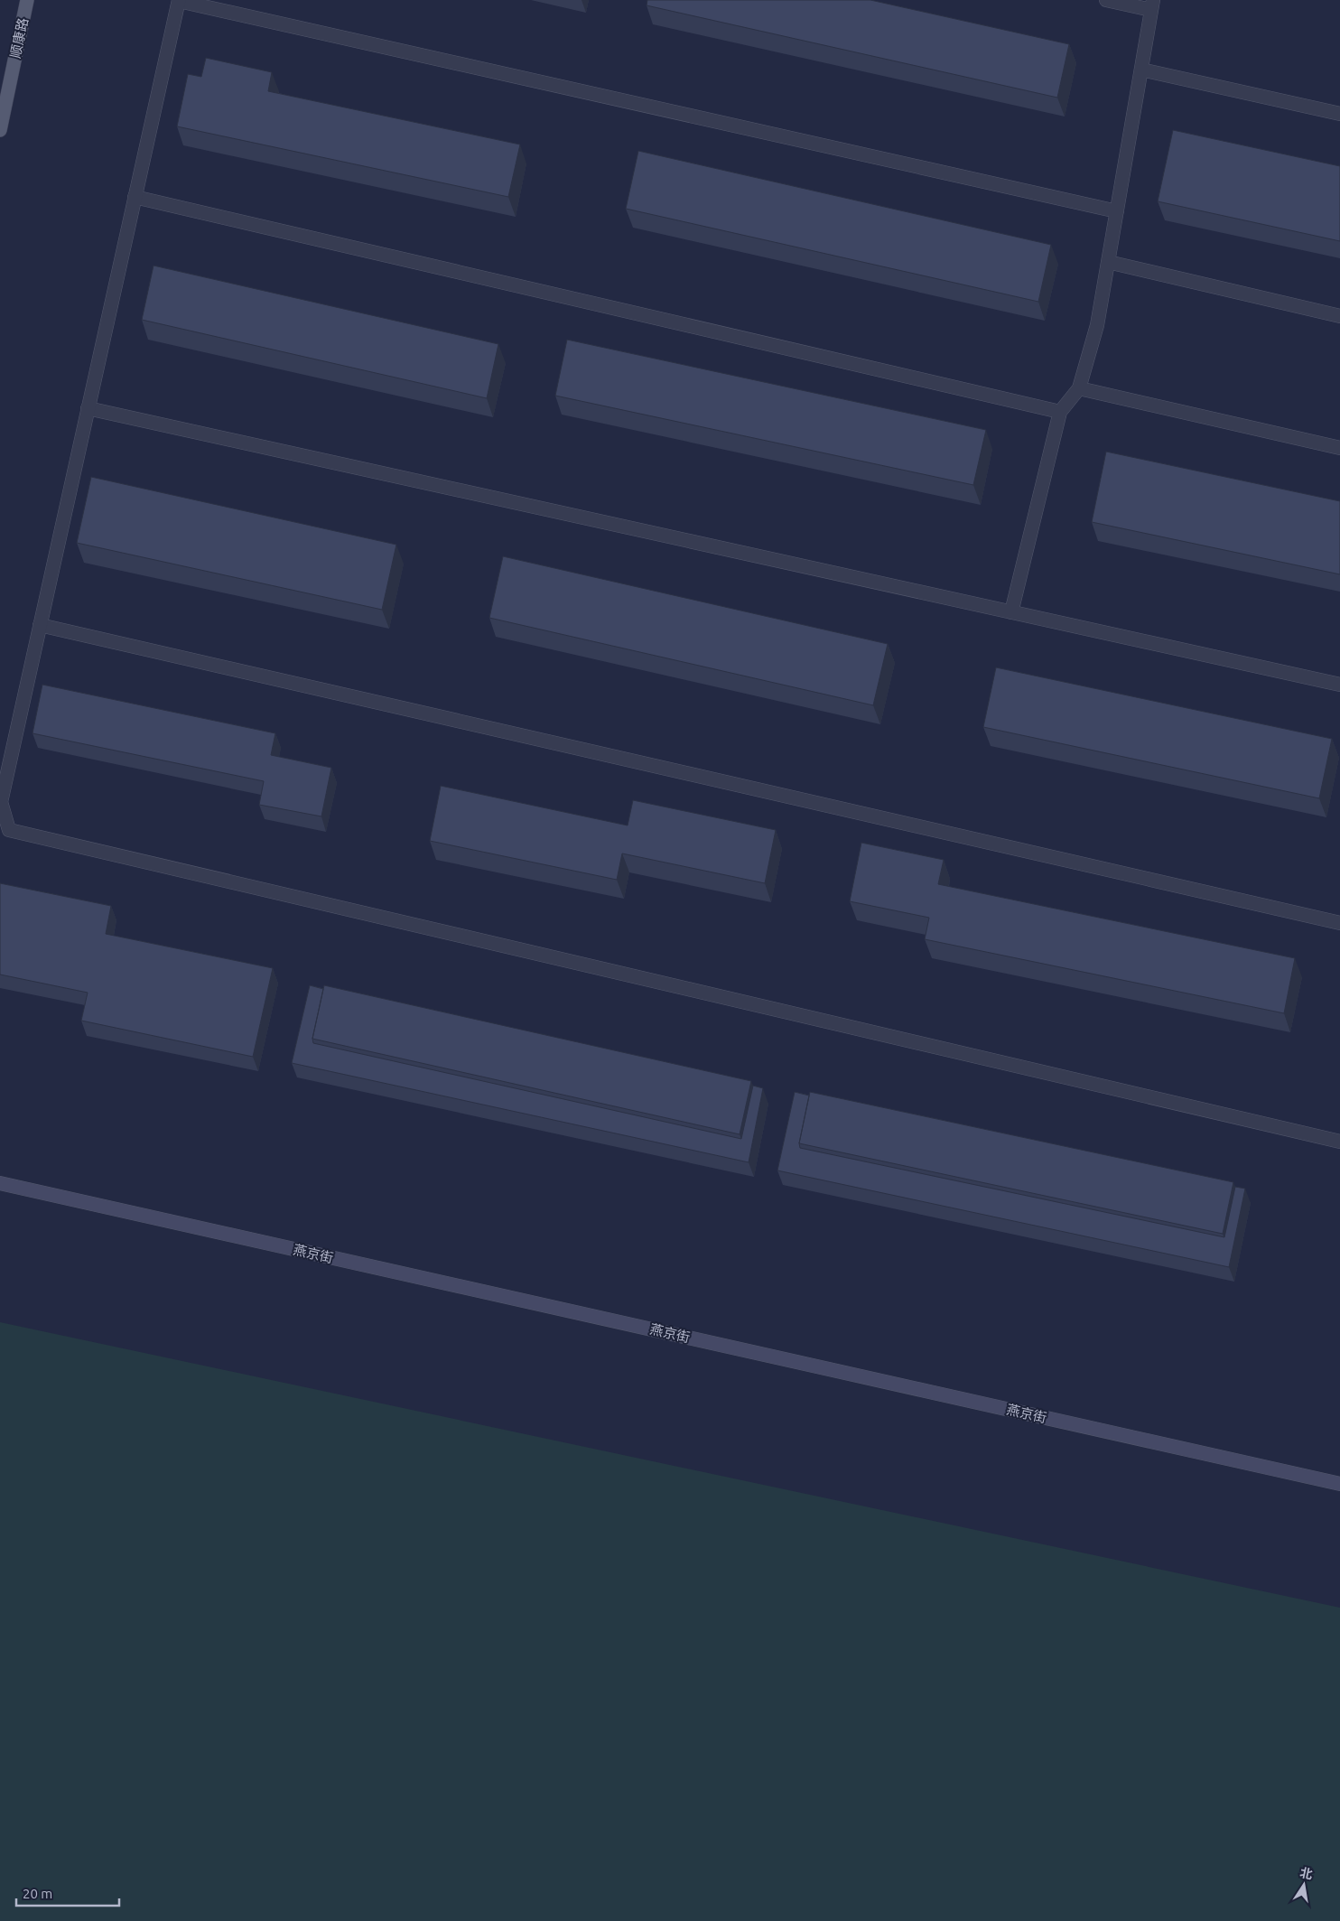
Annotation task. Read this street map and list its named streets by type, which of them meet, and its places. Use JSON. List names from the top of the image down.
{
  "streets": {
    "main road": ["顺康路", "燕京街"]
  },
  "scale_bar": "20 m",
  "north": "top"
}
